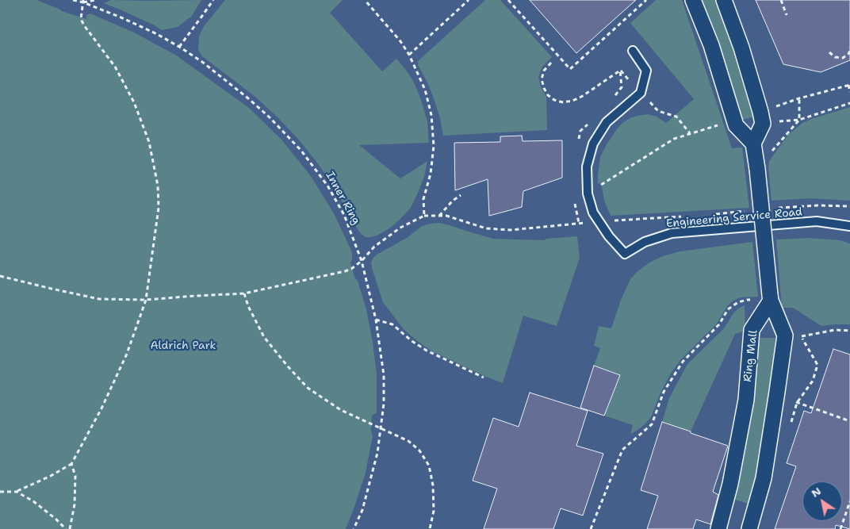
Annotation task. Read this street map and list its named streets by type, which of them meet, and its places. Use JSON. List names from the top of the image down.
{
  "streets": {
    "street": ["Ring Mall"],
    "lane": ["Engineering Service Road"],
    "path": ["Inner Ring"]
  },
  "parks": ["Aldrich Park"],
  "north": "top left"
}
